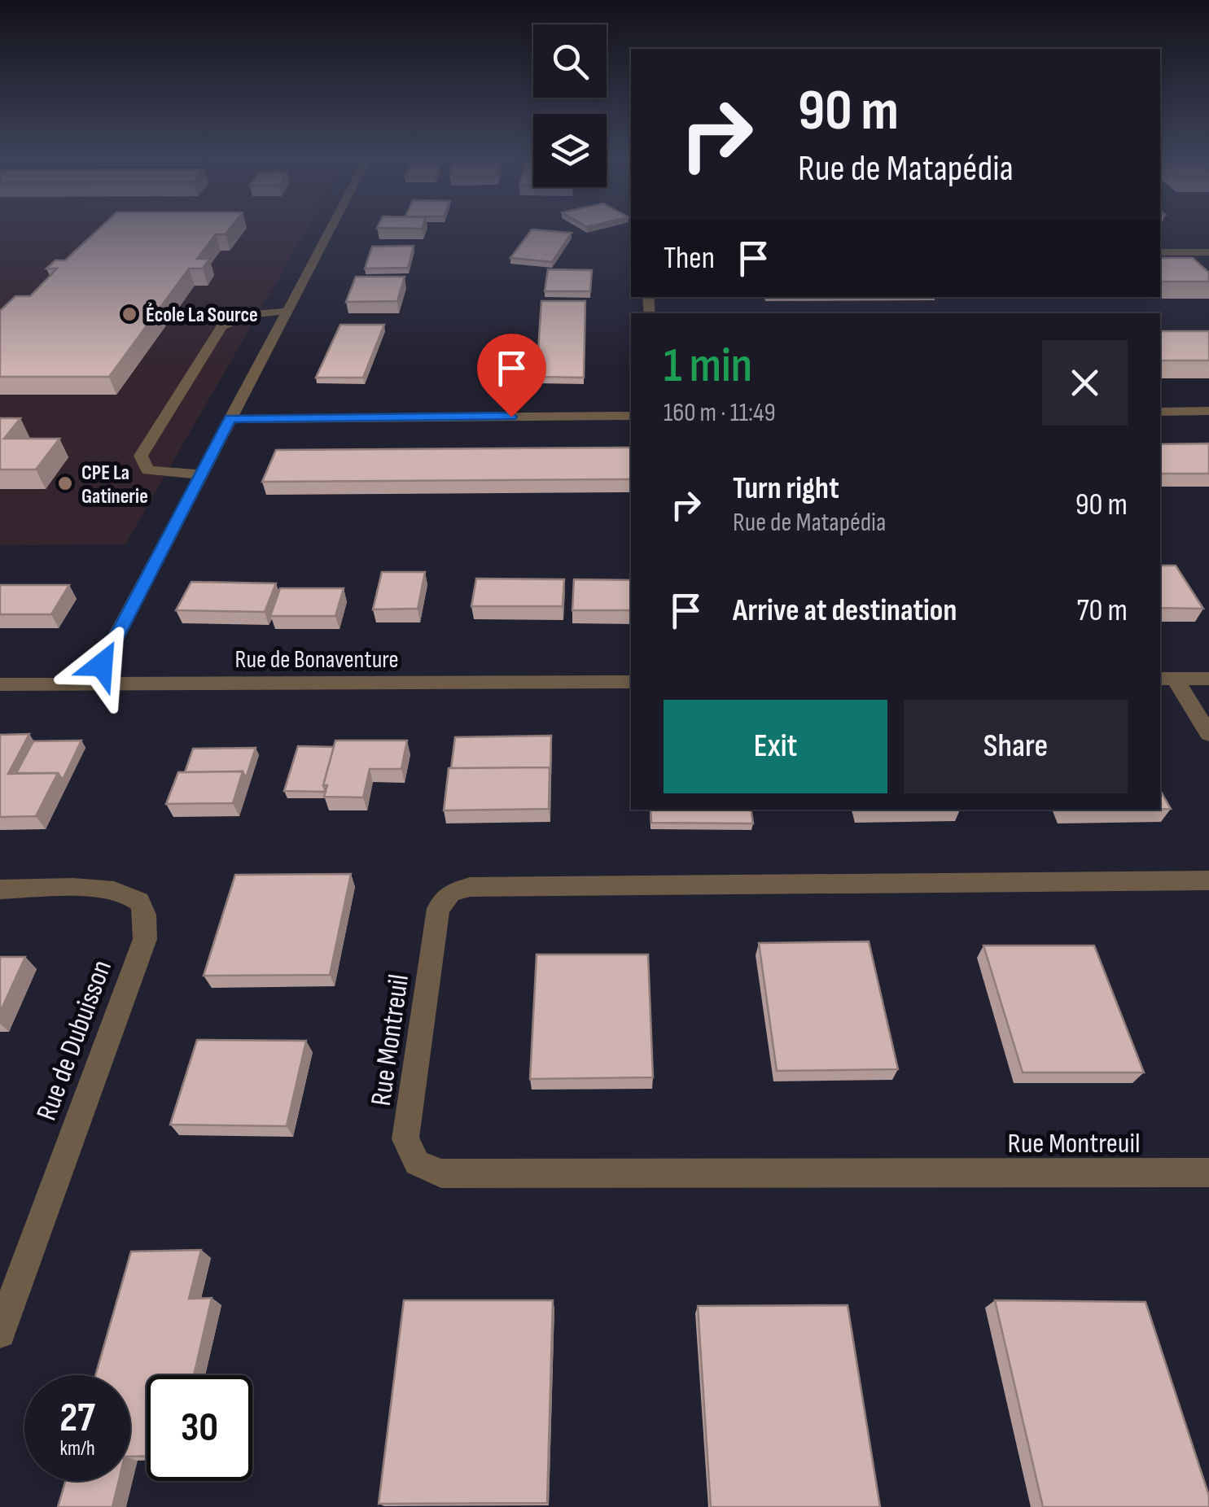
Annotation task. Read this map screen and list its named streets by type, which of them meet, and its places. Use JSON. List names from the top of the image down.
{
  "streets": {
    "street": ["Rue de Bonaventure", "Rue de Dubuisson", "Rue Montreuil"]
  },
  "places": ["École La Source", "CPE La Gatinerie"],
  "page": {
    "turn": ["90 m", "Rue de Matapédia"],
    "then": "Then",
    "heading": ["1 min", "160 m · 11:49"],
    "list": [
      {
        "name": "Turn right",
        "note": "Rue de Matapédia",
        "value": "90 m"
      },
      {
        "name": "Arrive at destination",
        "value": "70 m"
      }
    ],
    "buttons": ["Exit", "Share"],
    "speed": "27 km/h",
    "limit": "30"
  }
}
